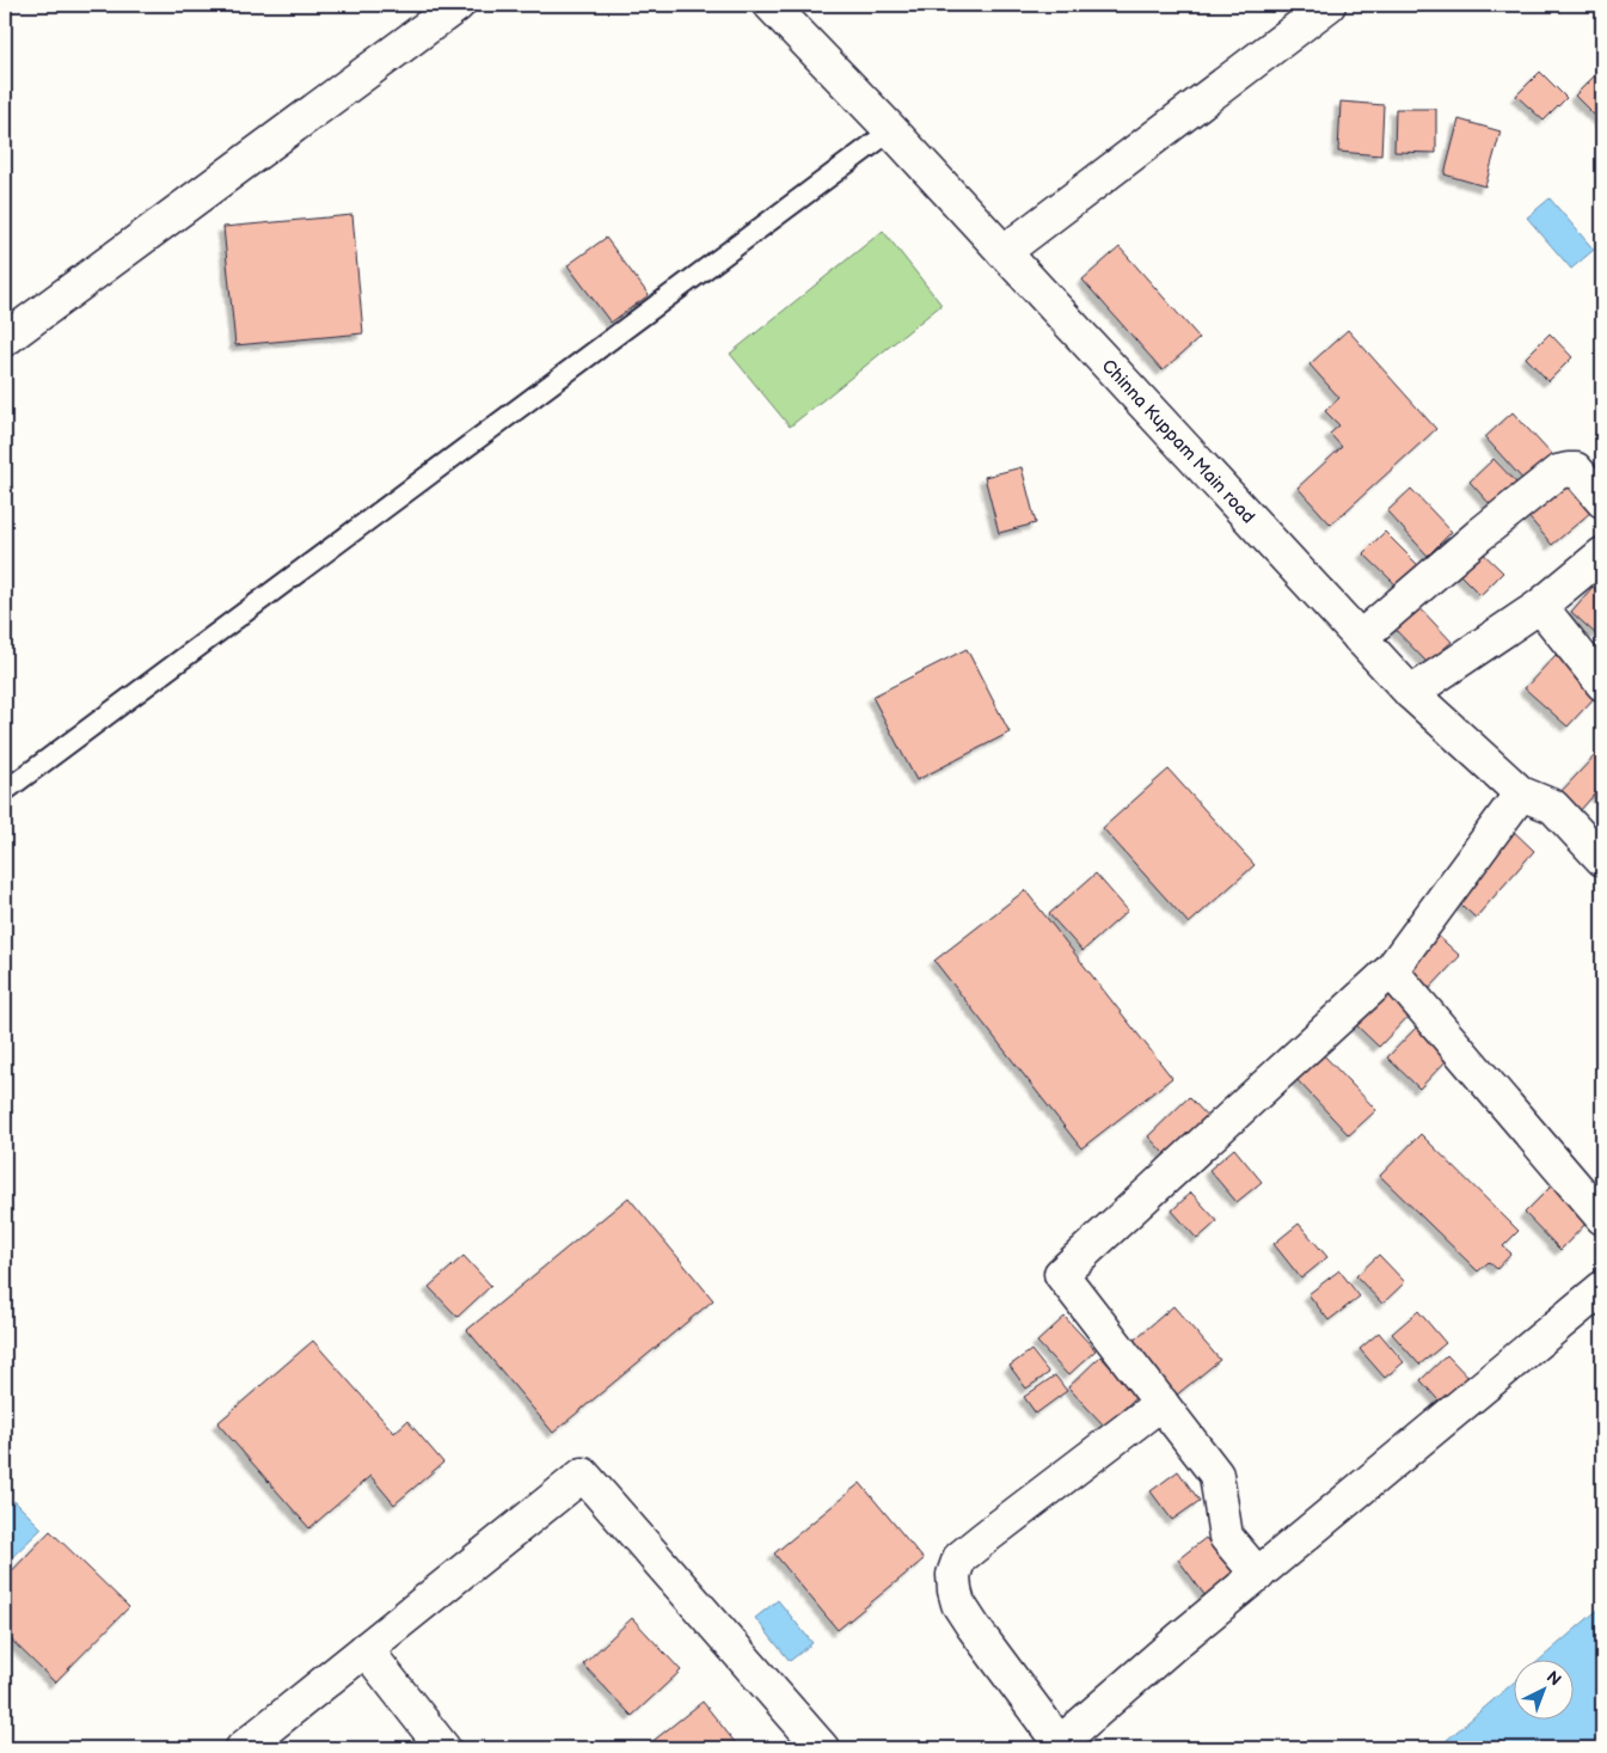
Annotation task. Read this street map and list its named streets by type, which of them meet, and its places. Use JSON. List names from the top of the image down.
{
  "streets": {
    "street": ["Chinna Kuppam Main road"]
  },
  "north": "top right"
}
